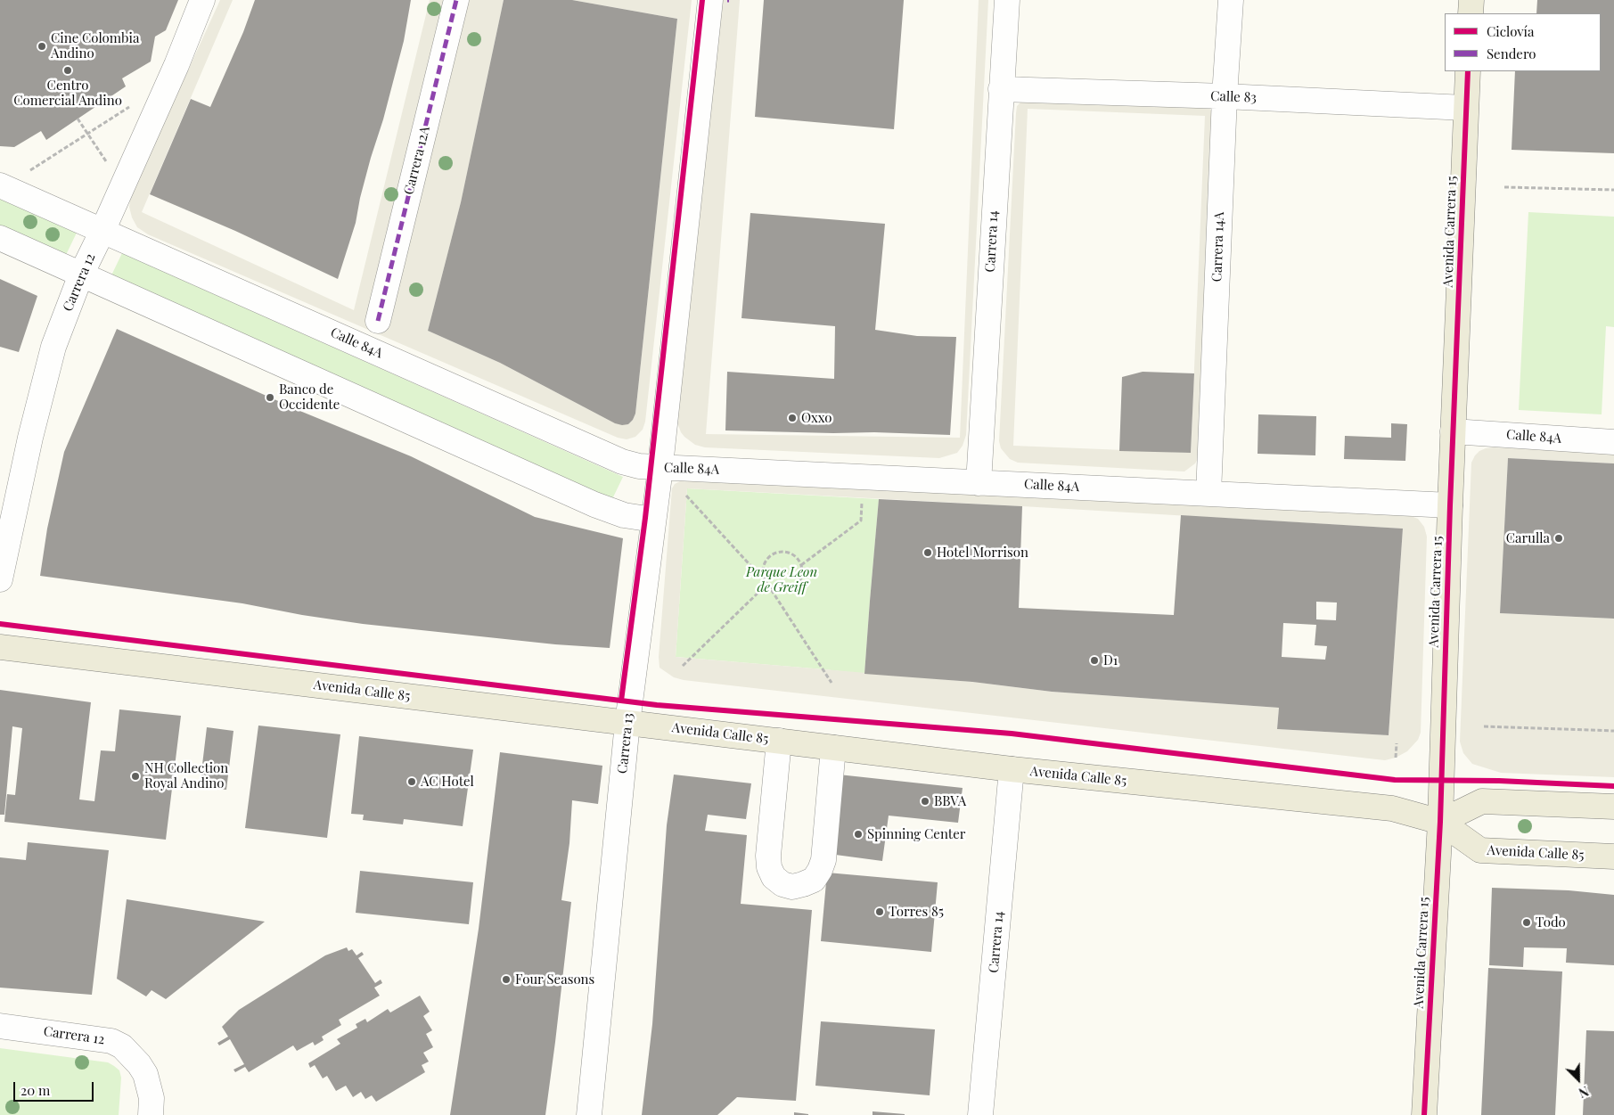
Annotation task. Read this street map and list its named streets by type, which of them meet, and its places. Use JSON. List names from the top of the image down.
{
  "streets": {
    "main road": ["Avenida Carrera 15", "Avenida Calle 85"],
    "street": [
      "Calle 83",
      "Carrera 12A",
      "Carrera 14",
      "Carrera 14A",
      "Carrera 12",
      "Calle 84A",
      "Carrera 13"
    ]
  },
  "crossings": [
    ["Calle 83", "Avenida Carrera 15"],
    ["Calle 83", "Carrera 14"],
    ["Calle 83", "Carrera 14A"],
    ["Avenida Carrera 15", "Calle 84A"],
    ["Avenida Carrera 15", "Avenida Calle 85"],
    ["Carrera 14", "Calle 84A"],
    ["Carrera 14", "Avenida Calle 85"],
    ["Carrera 14A", "Calle 84A"],
    ["Carrera 12", "Calle 84A"],
    ["Calle 84A", "Carrera 13"],
    ["Avenida Calle 85", "Carrera 13"]
  ],
  "parks": ["Parque Leon de Greiff"],
  "places": [
    "Cine Colombia Andino",
    "Centro Comercial Andino",
    "Banco de Occidente",
    "Oxxo",
    "Carulla",
    "Hotel Morrison",
    "D1",
    "NH Collection Royal Andino",
    "AC Hotel",
    "BBVA",
    "Spinning Center",
    "Torres 85",
    "Todo",
    "Four Seasons"
  ],
  "legend": ["Ciclovía", "Sendero"],
  "scale_bar": "20 m",
  "north": "bottom right"
}
